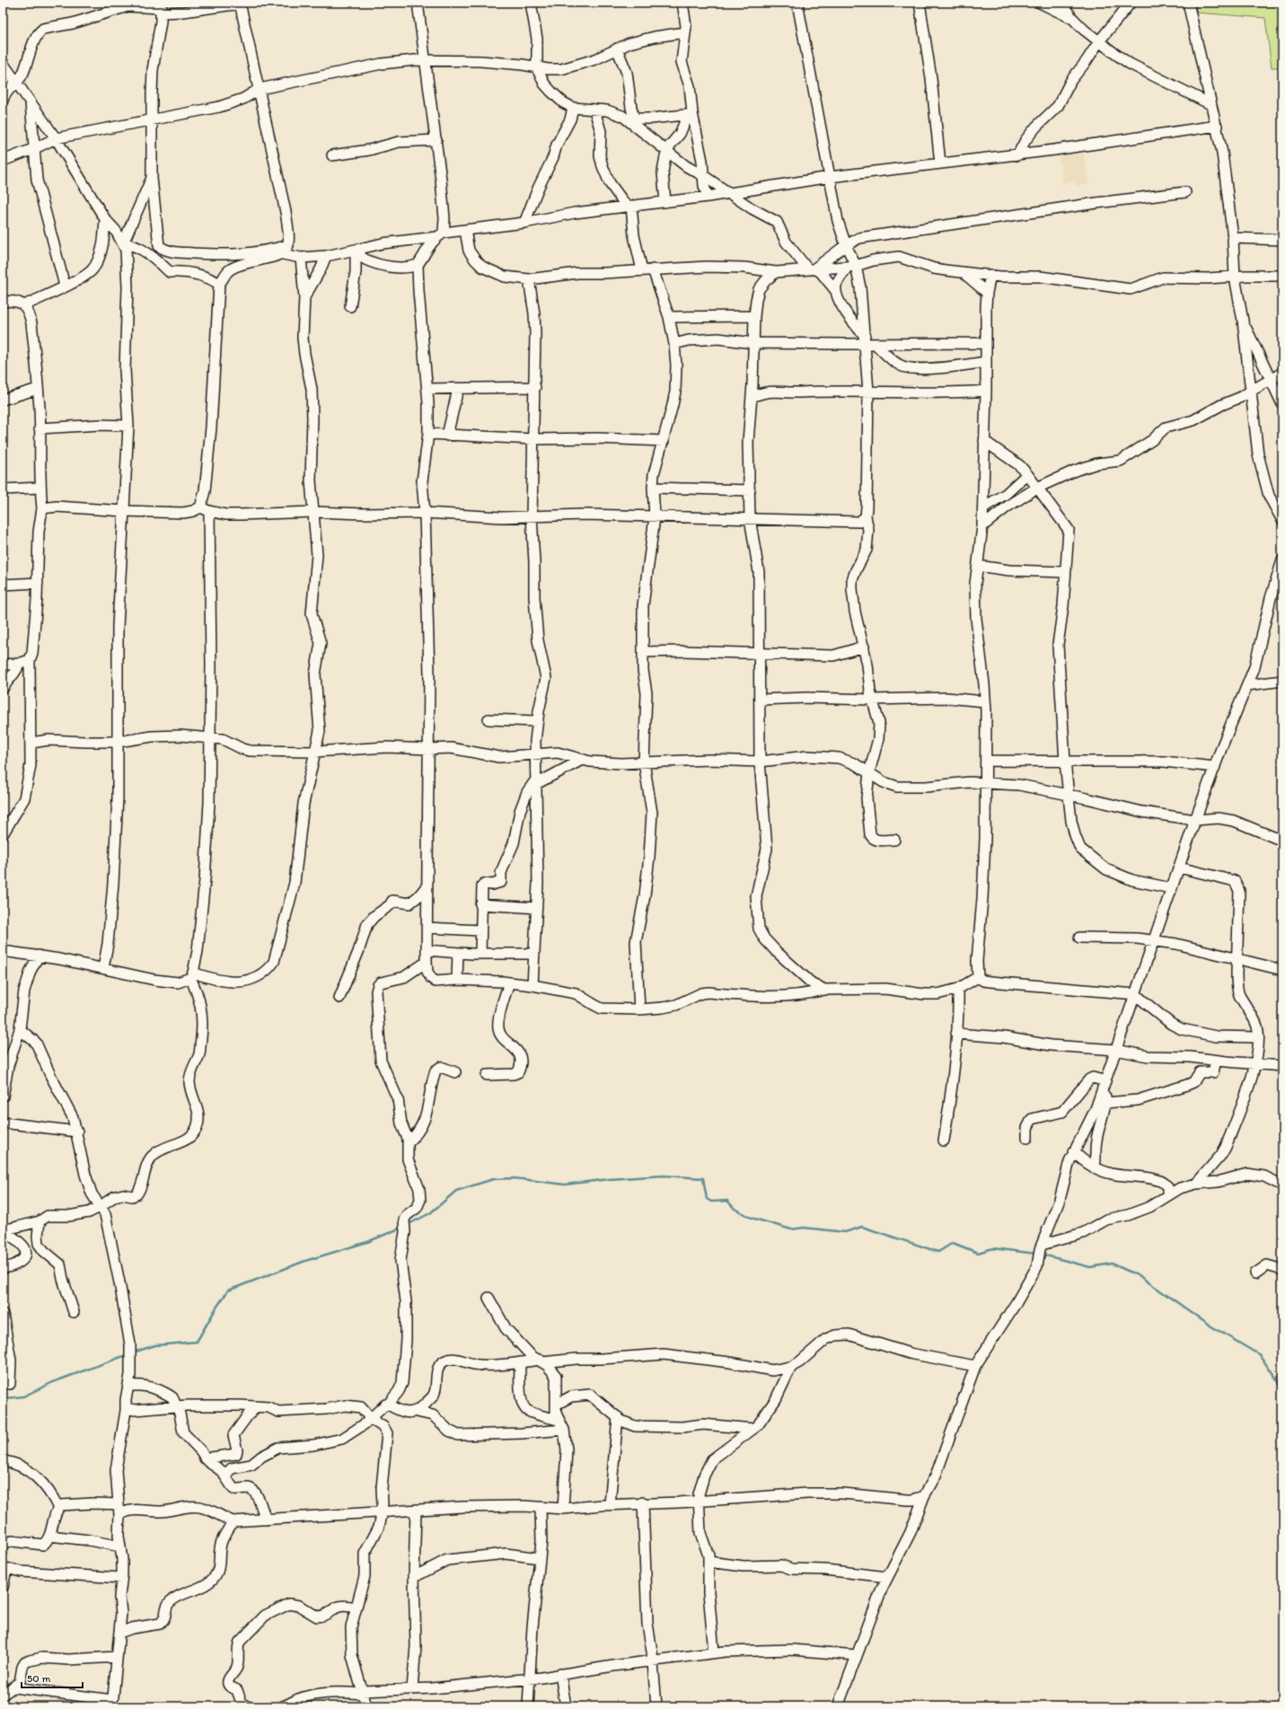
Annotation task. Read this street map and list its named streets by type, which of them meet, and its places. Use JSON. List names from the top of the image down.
{
  "scale_bar": "50 m"
}
